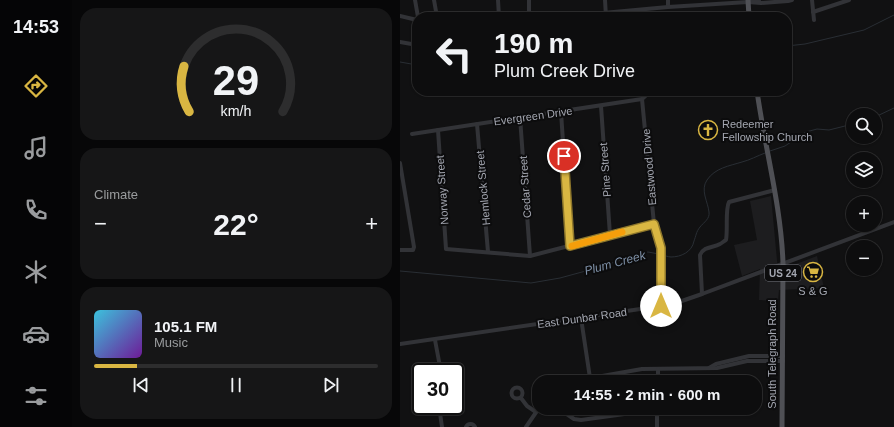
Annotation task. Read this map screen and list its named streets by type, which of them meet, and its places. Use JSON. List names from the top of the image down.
{
  "streets": {
    "main road": ["US 24", "South Telegraph Road"],
    "street": [
      "Evergreen Drive",
      "Eastwood Drive",
      "Pine Street",
      "Cedar Street",
      "Hemlock Street",
      "Norway Street",
      "East Dunbar Road"
    ]
  },
  "crossings": [
    ["Evergreen Drive", "Eastwood Drive"],
    ["Evergreen Drive", "Pine Street"],
    ["Evergreen Drive", "Cedar Street"],
    ["Evergreen Drive", "Hemlock Street"],
    ["Evergreen Drive", "Norway Street"],
    ["Eastwood Drive", "East Dunbar Road"],
    ["Hemlock Street", "Norway Street"],
    ["East Dunbar Road", "South Telegraph Road"]
  ],
  "water": ["Plum Creek"],
  "places": {
    "church": ["Redeemer Fellowship Church"],
    "supermarket": ["S & G"]
  },
  "page": {
    "tabs": "14:53",
    "turn": ["190 m", "Plum Creek Drive"],
    "map_buttons": ["+", "−"],
    "tile": "Climate",
    "heat": ["−", "22°", "+"],
    "song": ["105.1 FM", "Music"],
    "limit": "30",
    "trip": "14:55 · 2 min · 600 m",
    "gauge": ["29", "km/h"]
  }
}
